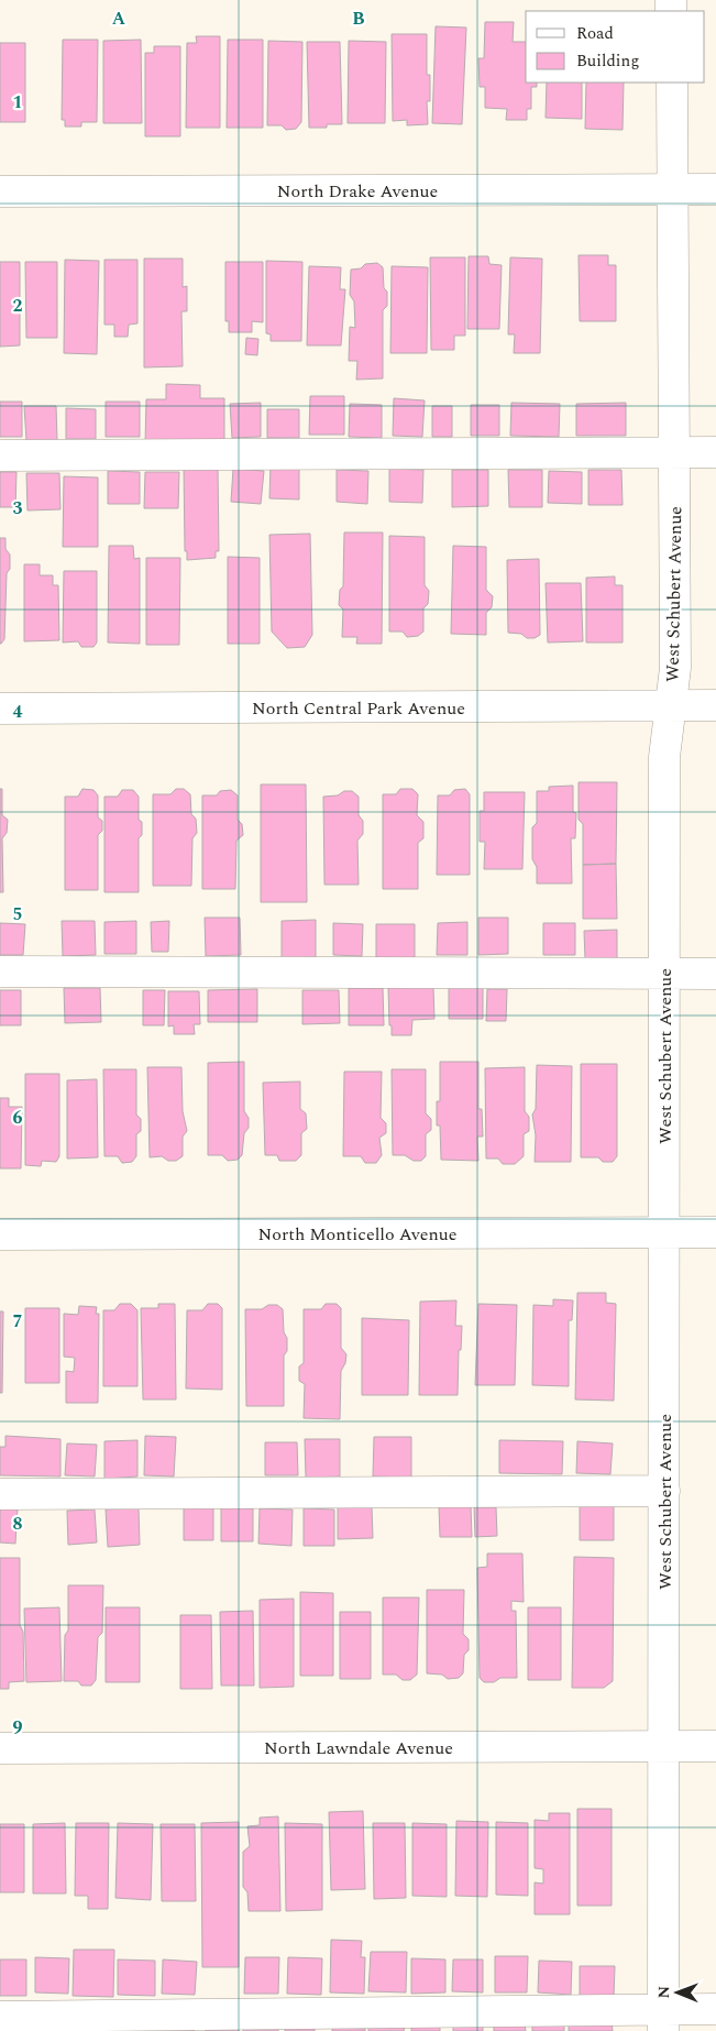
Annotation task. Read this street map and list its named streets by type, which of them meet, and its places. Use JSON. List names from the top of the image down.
{
  "streets": {
    "street": [
      "North Drake Avenue",
      "West Schubert Avenue",
      "North Central Park Avenue",
      "North Monticello Avenue",
      "North Lawndale Avenue"
    ]
  },
  "crossings": [
    ["North Drake Avenue", "West Schubert Avenue"],
    ["West Schubert Avenue", "North Central Park Avenue"],
    ["West Schubert Avenue", "North Monticello Avenue"],
    ["West Schubert Avenue", "North Lawndale Avenue"]
  ],
  "legend": ["Road", "Building"],
  "north": "left",
  "grid": {
    "columns": ["A", "B"],
    "rows": [
      "1",
      "2",
      "3",
      "4",
      "5",
      "6",
      "7",
      "8",
      "9"
    ]
  }
}
